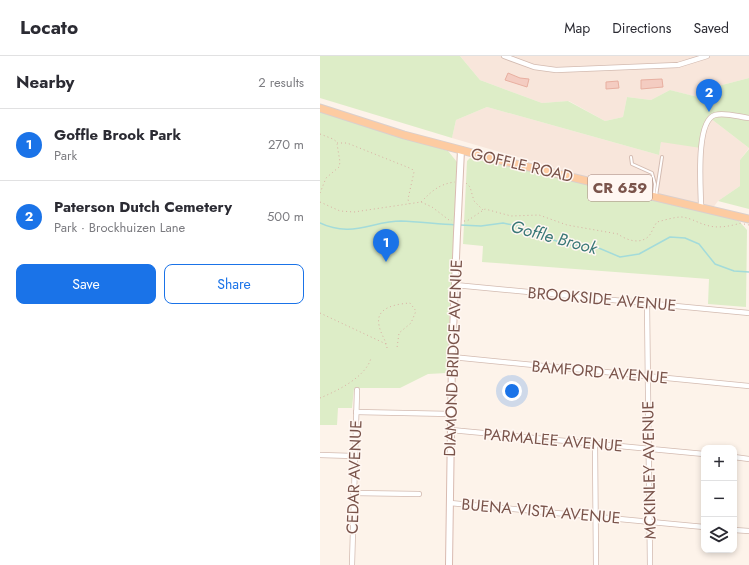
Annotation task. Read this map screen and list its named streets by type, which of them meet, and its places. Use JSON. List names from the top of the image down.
{
  "streets": {
    "main road": ["GOFFLE ROAD", "CR 659"],
    "street": [
      "BROOKSIDE AVENUE",
      "DIAMOND BRIDGE AVENUE",
      "BAMFORD AVENUE",
      "PARMALEE AVENUE",
      "MCKINLEY AVENUE",
      "CEDAR AVENUE",
      "BUENA VISTA AVENUE"
    ]
  },
  "crossings": [
    ["GOFFLE ROAD", "DIAMOND BRIDGE AVENUE"],
    ["BROOKSIDE AVENUE", "DIAMOND BRIDGE AVENUE"],
    ["BROOKSIDE AVENUE", "MCKINLEY AVENUE"],
    ["DIAMOND BRIDGE AVENUE", "BAMFORD AVENUE"],
    ["DIAMOND BRIDGE AVENUE", "PARMALEE AVENUE"],
    ["DIAMOND BRIDGE AVENUE", "BUENA VISTA AVENUE"],
    ["BAMFORD AVENUE", "MCKINLEY AVENUE"],
    ["PARMALEE AVENUE", "MCKINLEY AVENUE"],
    ["MCKINLEY AVENUE", "BUENA VISTA AVENUE"]
  ],
  "water": ["Goffle Brook"],
  "page": {
    "header": "Locato",
    "nav": ["Map", "Directions", "Saved"],
    "heading": ["Nearby", "2 results"],
    "pins": ["2", "1"],
    "list": [
      {
        "mark": "1",
        "name": "Goffle Brook Park",
        "note": "Park",
        "value": "270 m"
      },
      {
        "mark": "2",
        "name": "Paterson Dutch Cemetery",
        "note": "Park · Brockhuizen Lane",
        "value": "500 m"
      }
    ],
    "buttons": ["Save", "Share"],
    "map_buttons": ["+", "−"]
  }
}
